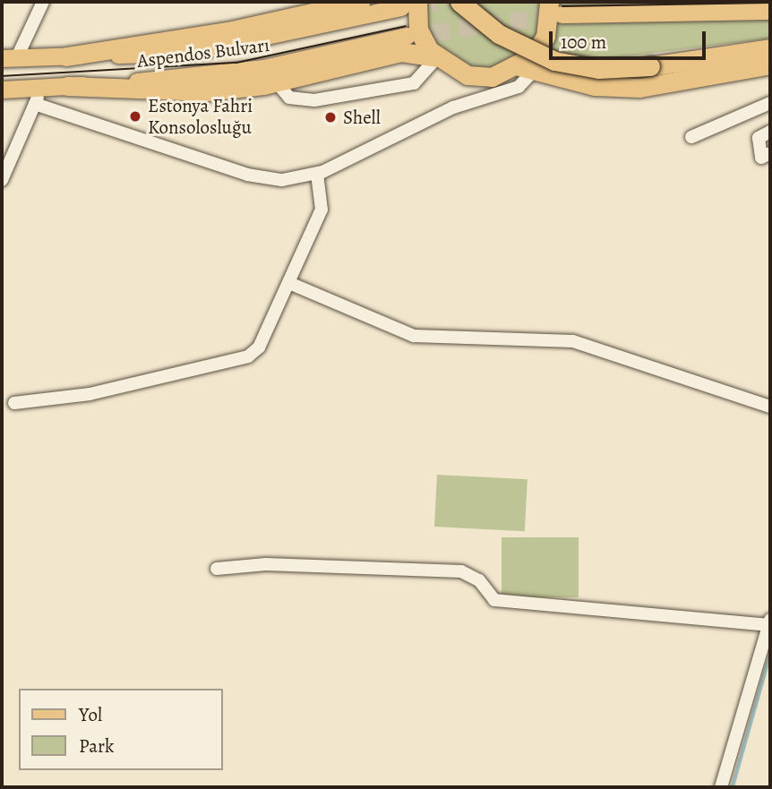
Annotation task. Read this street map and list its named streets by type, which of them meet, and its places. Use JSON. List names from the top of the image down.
{
  "streets": {
    "main road": ["Aspendos Bulvarı"]
  },
  "places": ["Estonya Fahri Konsolosluğu", "Shell"],
  "legend": ["Yol", "Park"],
  "scale_bar": "100 m"
}
